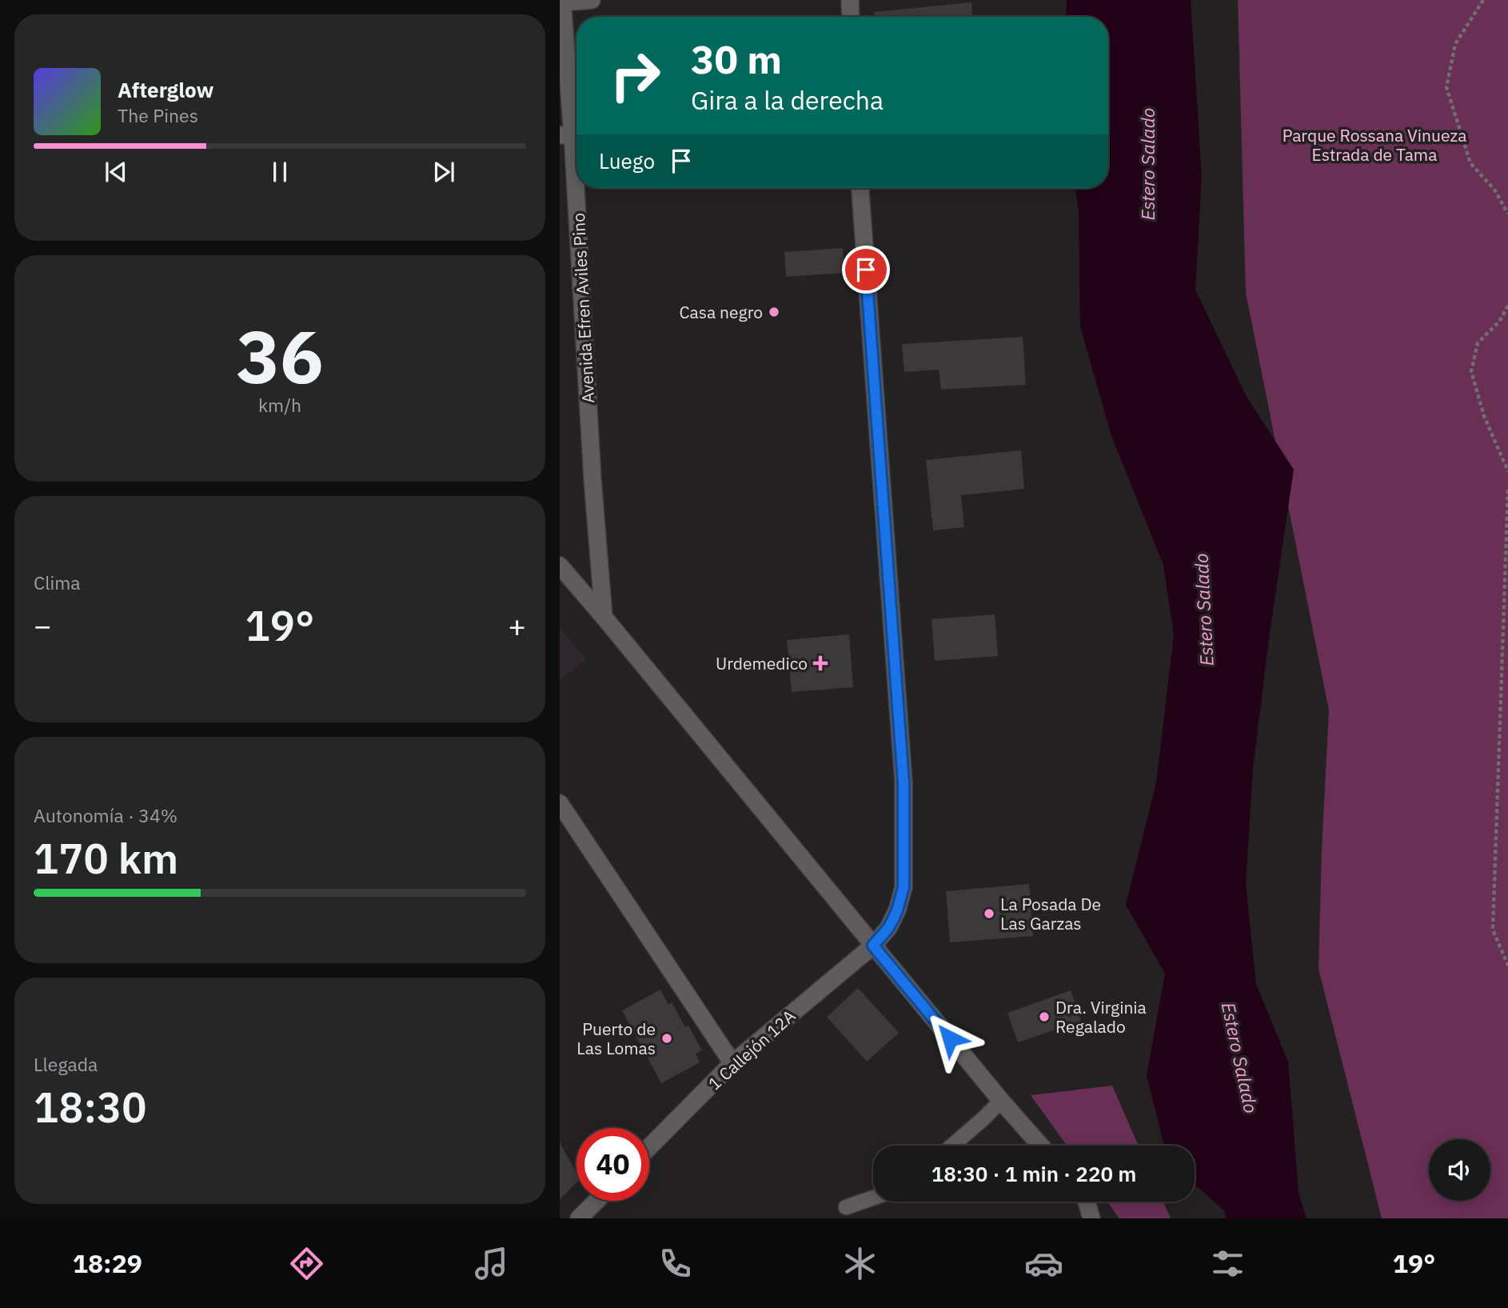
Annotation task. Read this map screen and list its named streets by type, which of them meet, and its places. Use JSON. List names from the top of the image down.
{
  "streets": {
    "street": ["Avenida Efren Aviles Pino", "1 Callejón 12A"]
  },
  "water": ["Estero Salado"],
  "parks": ["Parque Rossana Vinueza Estrada de Tama"],
  "places": {
    "other": [
      "Casa negro",
      "La Posada De Las Garzas",
      "Dra. Virginia Regalado",
      "Puerto de Las Lomas"
    ],
    "health": ["Urdemedico"]
  },
  "page": {
    "turn": ["30 m", "Gira a la derecha"],
    "song": ["Afterglow", "The Pines"],
    "then": "Luego",
    "tile": [
      ["36", "km/h"],
      "Clima",
      ["Autonomía · 34%", "170 km"],
      ["Llegada", "18:30"]
    ],
    "heat": ["−", "19°", "+"],
    "limit": "40",
    "trip": "18:30 · 1 min · 220 m",
    "tabs": ["18:29", "19°"]
  }
}
